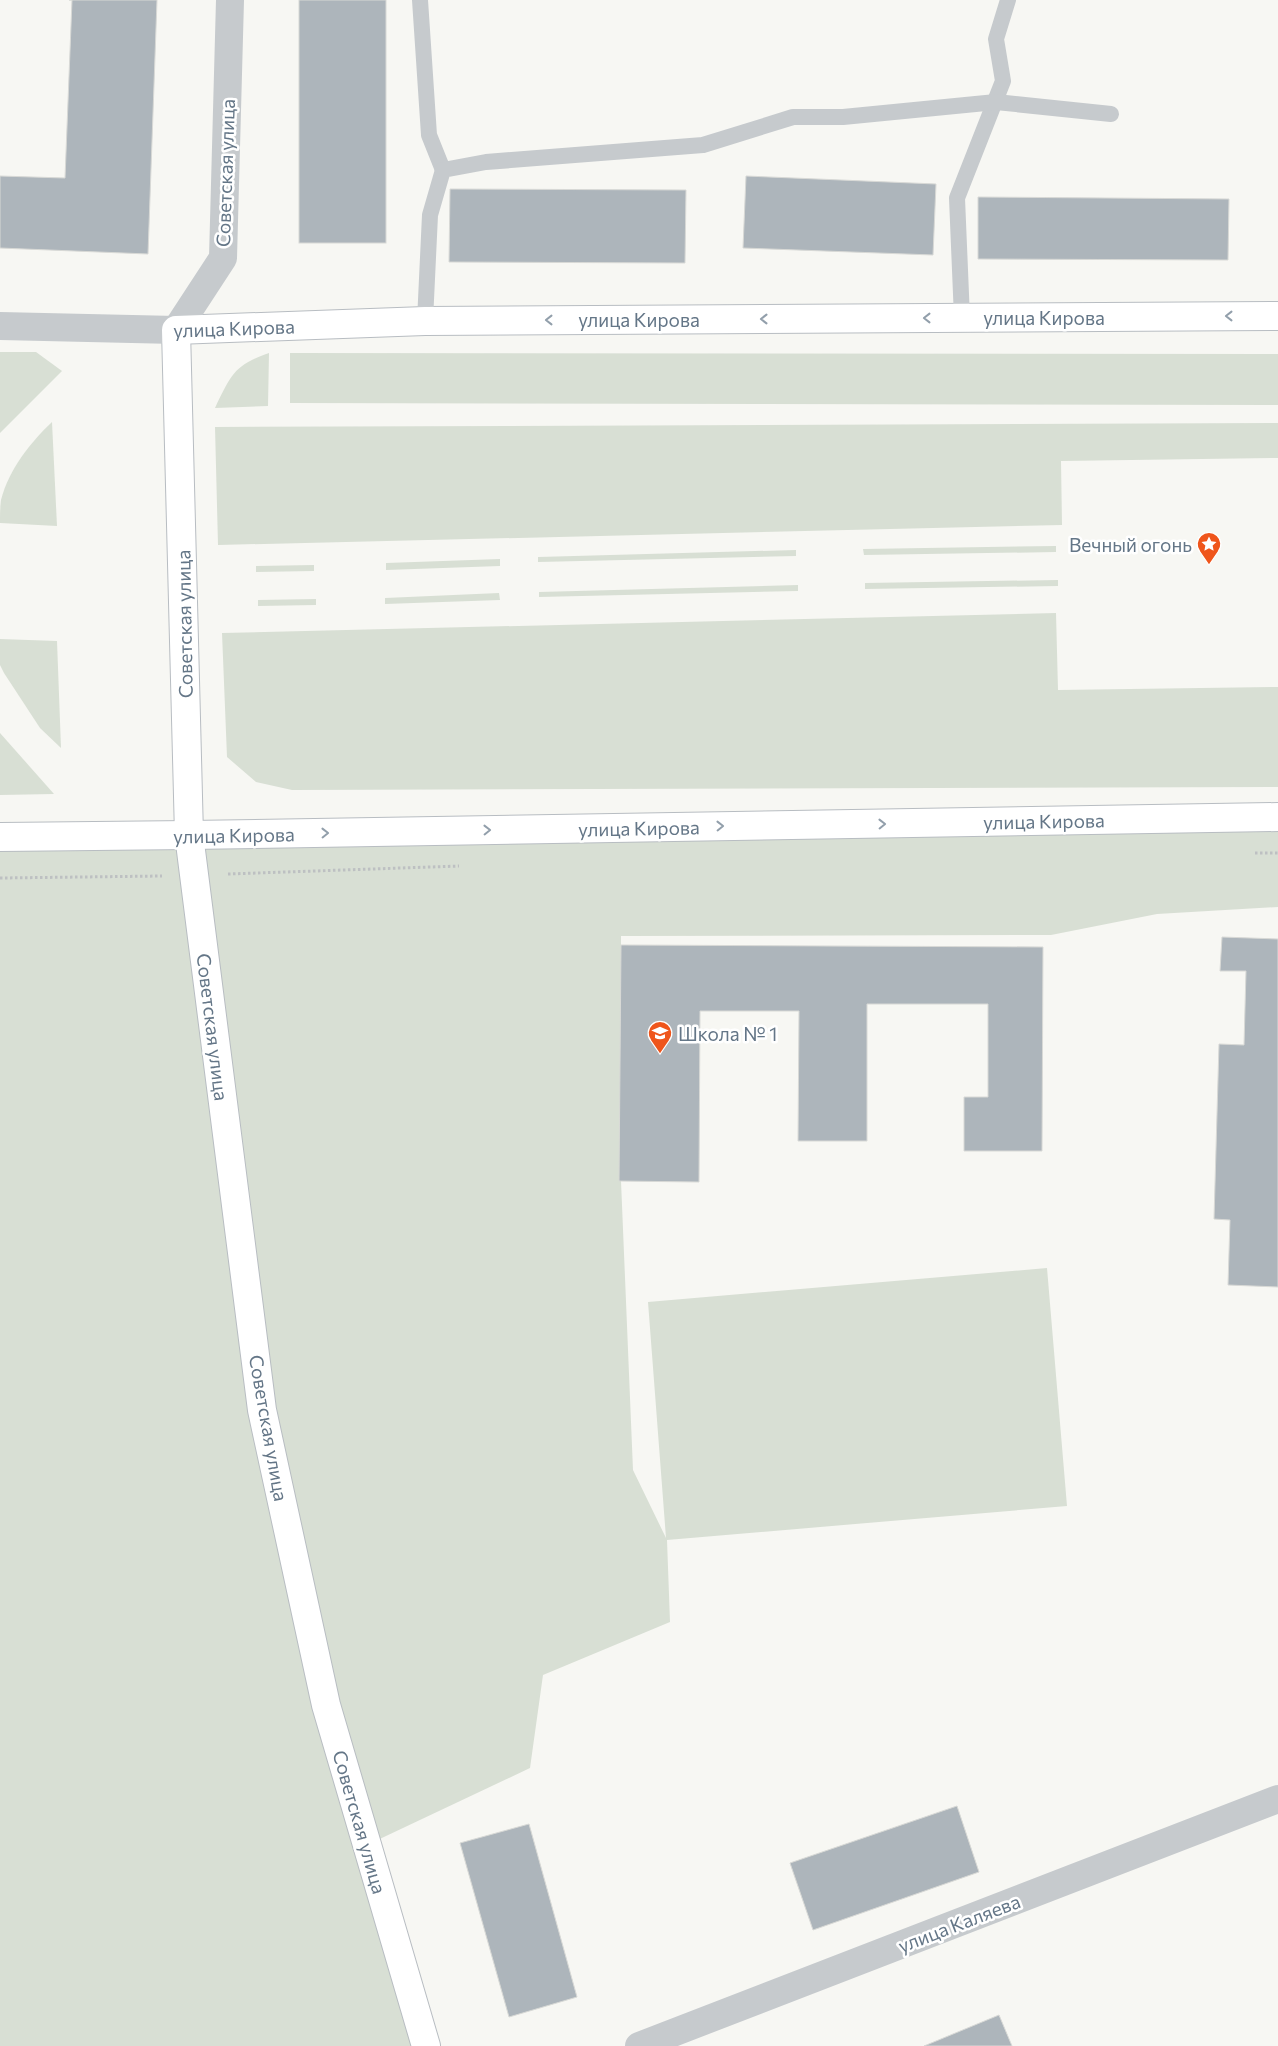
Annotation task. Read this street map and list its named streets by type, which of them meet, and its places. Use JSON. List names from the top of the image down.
{
  "streets": {
    "street": ["Советская улица", "улица Кирова", "улица Каляева"]
  },
  "crossings": [
    ["Советская улица", "улица Кирова"]
  ],
  "places": {
    "place": ["Вечный огонь"],
    "school or university": ["Школа № 1"]
  }
}
